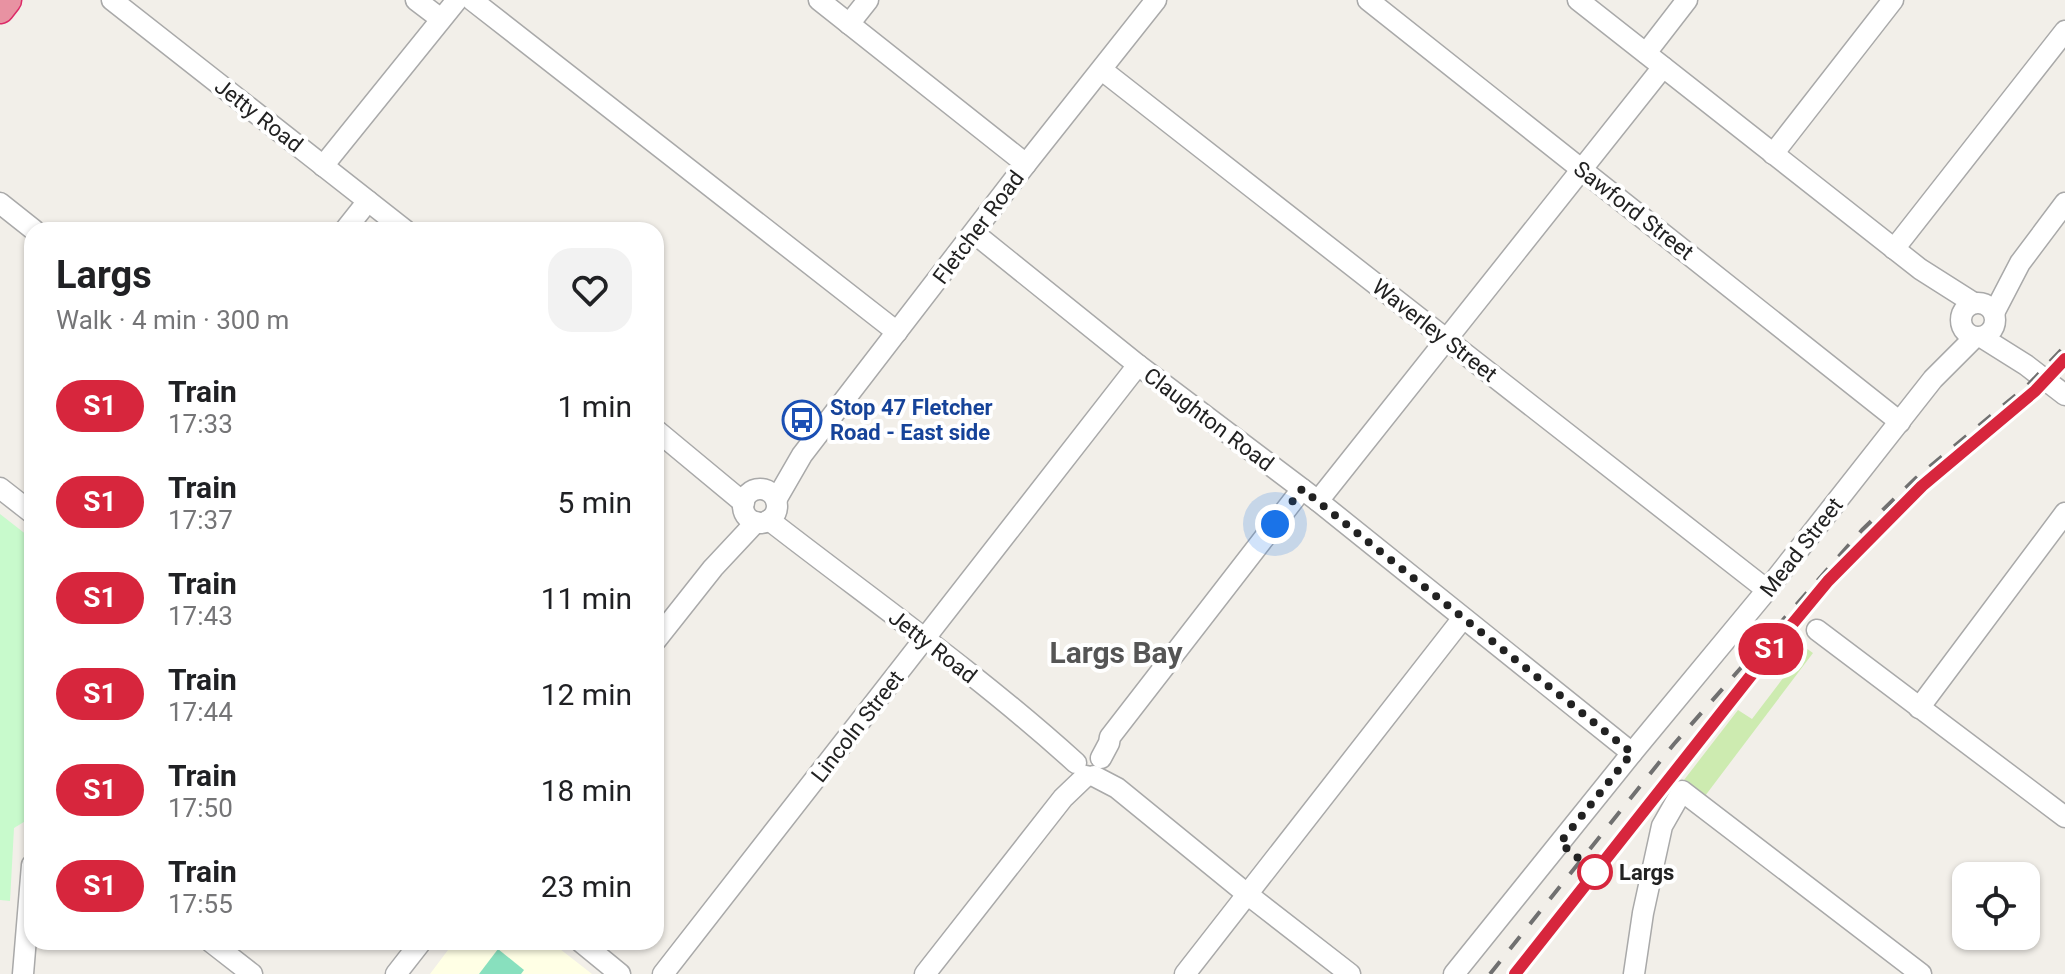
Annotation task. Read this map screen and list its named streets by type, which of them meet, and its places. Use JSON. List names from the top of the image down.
{
  "streets": {
    "street": [
      "Jetty Road",
      "Sawford Street",
      "Fletcher Road",
      "Waverley Street",
      "Claughton Road",
      "Mead Street",
      "Lincoln Street"
    ]
  },
  "crossings": [
    ["Jetty Road", "Fletcher Road"],
    ["Jetty Road", "Lincoln Street"],
    ["Sawford Street", "Mead Street"],
    ["Fletcher Road", "Waverley Street"],
    ["Fletcher Road", "Claughton Road"],
    ["Waverley Street", "Mead Street"],
    ["Claughton Road", "Mead Street"],
    ["Claughton Road", "Lincoln Street"]
  ],
  "districts": ["Largs Bay"],
  "places": {
    "bus stop": ["Stop 47 Fletcher Road - East side"],
    "other": ["Largs"]
  },
  "page": {
    "on_map": "S1",
    "heading": ["Largs", "Walk · 4 min · 300 m"],
    "list": [
      {
        "mark": "S1",
        "name": "Train",
        "note": "17:33",
        "value": "1 min"
      },
      {
        "mark": "S1",
        "name": "Train",
        "note": "17:37",
        "value": "5 min"
      },
      {
        "mark": "S1",
        "name": "Train",
        "note": "17:43",
        "value": "11 min"
      },
      {
        "mark": "S1",
        "name": "Train",
        "note": "17:44",
        "value": "12 min"
      },
      {
        "mark": "S1",
        "name": "Train",
        "note": "17:50",
        "value": "18 min"
      },
      {
        "mark": "S1",
        "name": "Train",
        "note": "17:55",
        "value": "23 min"
      }
    ]
  }
}
